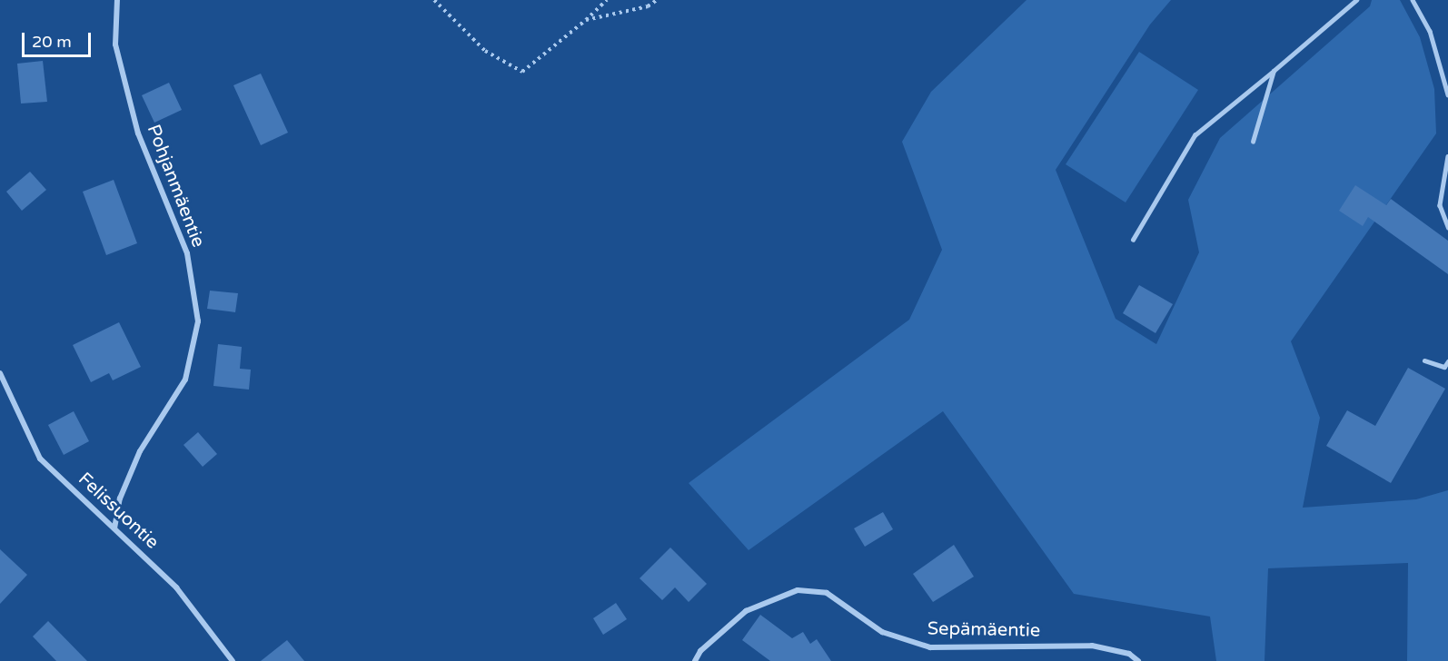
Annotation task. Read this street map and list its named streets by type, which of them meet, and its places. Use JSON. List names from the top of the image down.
{
  "streets": {
    "street": ["Pohjanmäentie", "Felissuontie", "Sepämäentie"]
  },
  "crossings": [
    ["Pohjanmäentie", "Felissuontie"]
  ],
  "scale_bar": "20 m"
}
